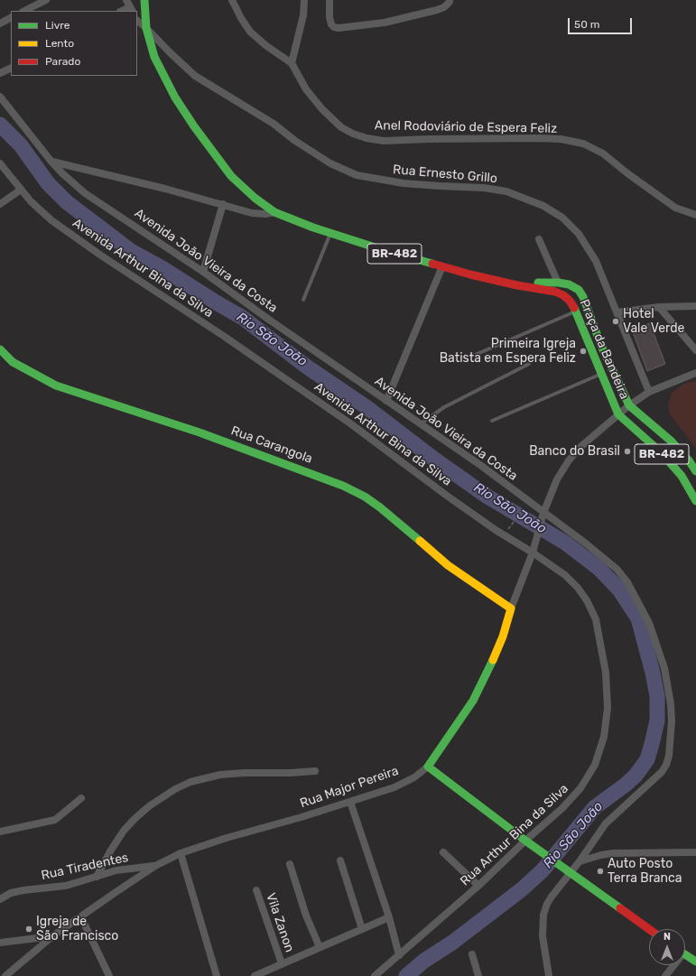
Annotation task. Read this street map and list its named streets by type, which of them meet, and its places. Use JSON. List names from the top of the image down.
{
  "streets": {
    "main road": [
      "BR-482",
      "Praça da Bandeira",
      "Rua Carangola",
      "Rua Major Pereira"
    ],
    "street": [
      "Anel Rodoviário de Espera Feliz",
      "Rua Ernesto Grillo",
      "Avenida João Vieira da Costa",
      "Avenida Arthur Bina da Silva",
      "Rua Arthur Bina da Silva",
      "Rua Tiradentes",
      "Vila Zanon"
    ]
  },
  "crossings": [
    ["Rua Ernesto Grillo", "BR-482"],
    ["BR-482", "Praça da Bandeira"],
    ["BR-482", "Rua Major Pereira"],
    ["Avenida João Vieira da Costa", "Rua Major Pereira"],
    ["Avenida Arthur Bina da Silva", "Rua Major Pereira"],
    ["Avenida Arthur Bina da Silva", "Rua Arthur Bina da Silva"],
    ["Praça da Bandeira", "Rua Major Pereira"],
    ["Rua Carangola", "Rua Major Pereira"],
    ["Rua Major Pereira", "Rua Arthur Bina da Silva"],
    ["Rua Major Pereira", "Rua Tiradentes"]
  ],
  "water": ["Rio São João"],
  "places": [
    "Hotel Vale Verde",
    "Primeira Igreja Batista em Espera Feliz",
    "Banco do Brasil",
    "Auto Posto Terra Branca",
    "Igreja de São Francisco"
  ],
  "legend": ["Livre", "Lento", "Parado"],
  "scale_bar": "50 m",
  "north": "top"
}
